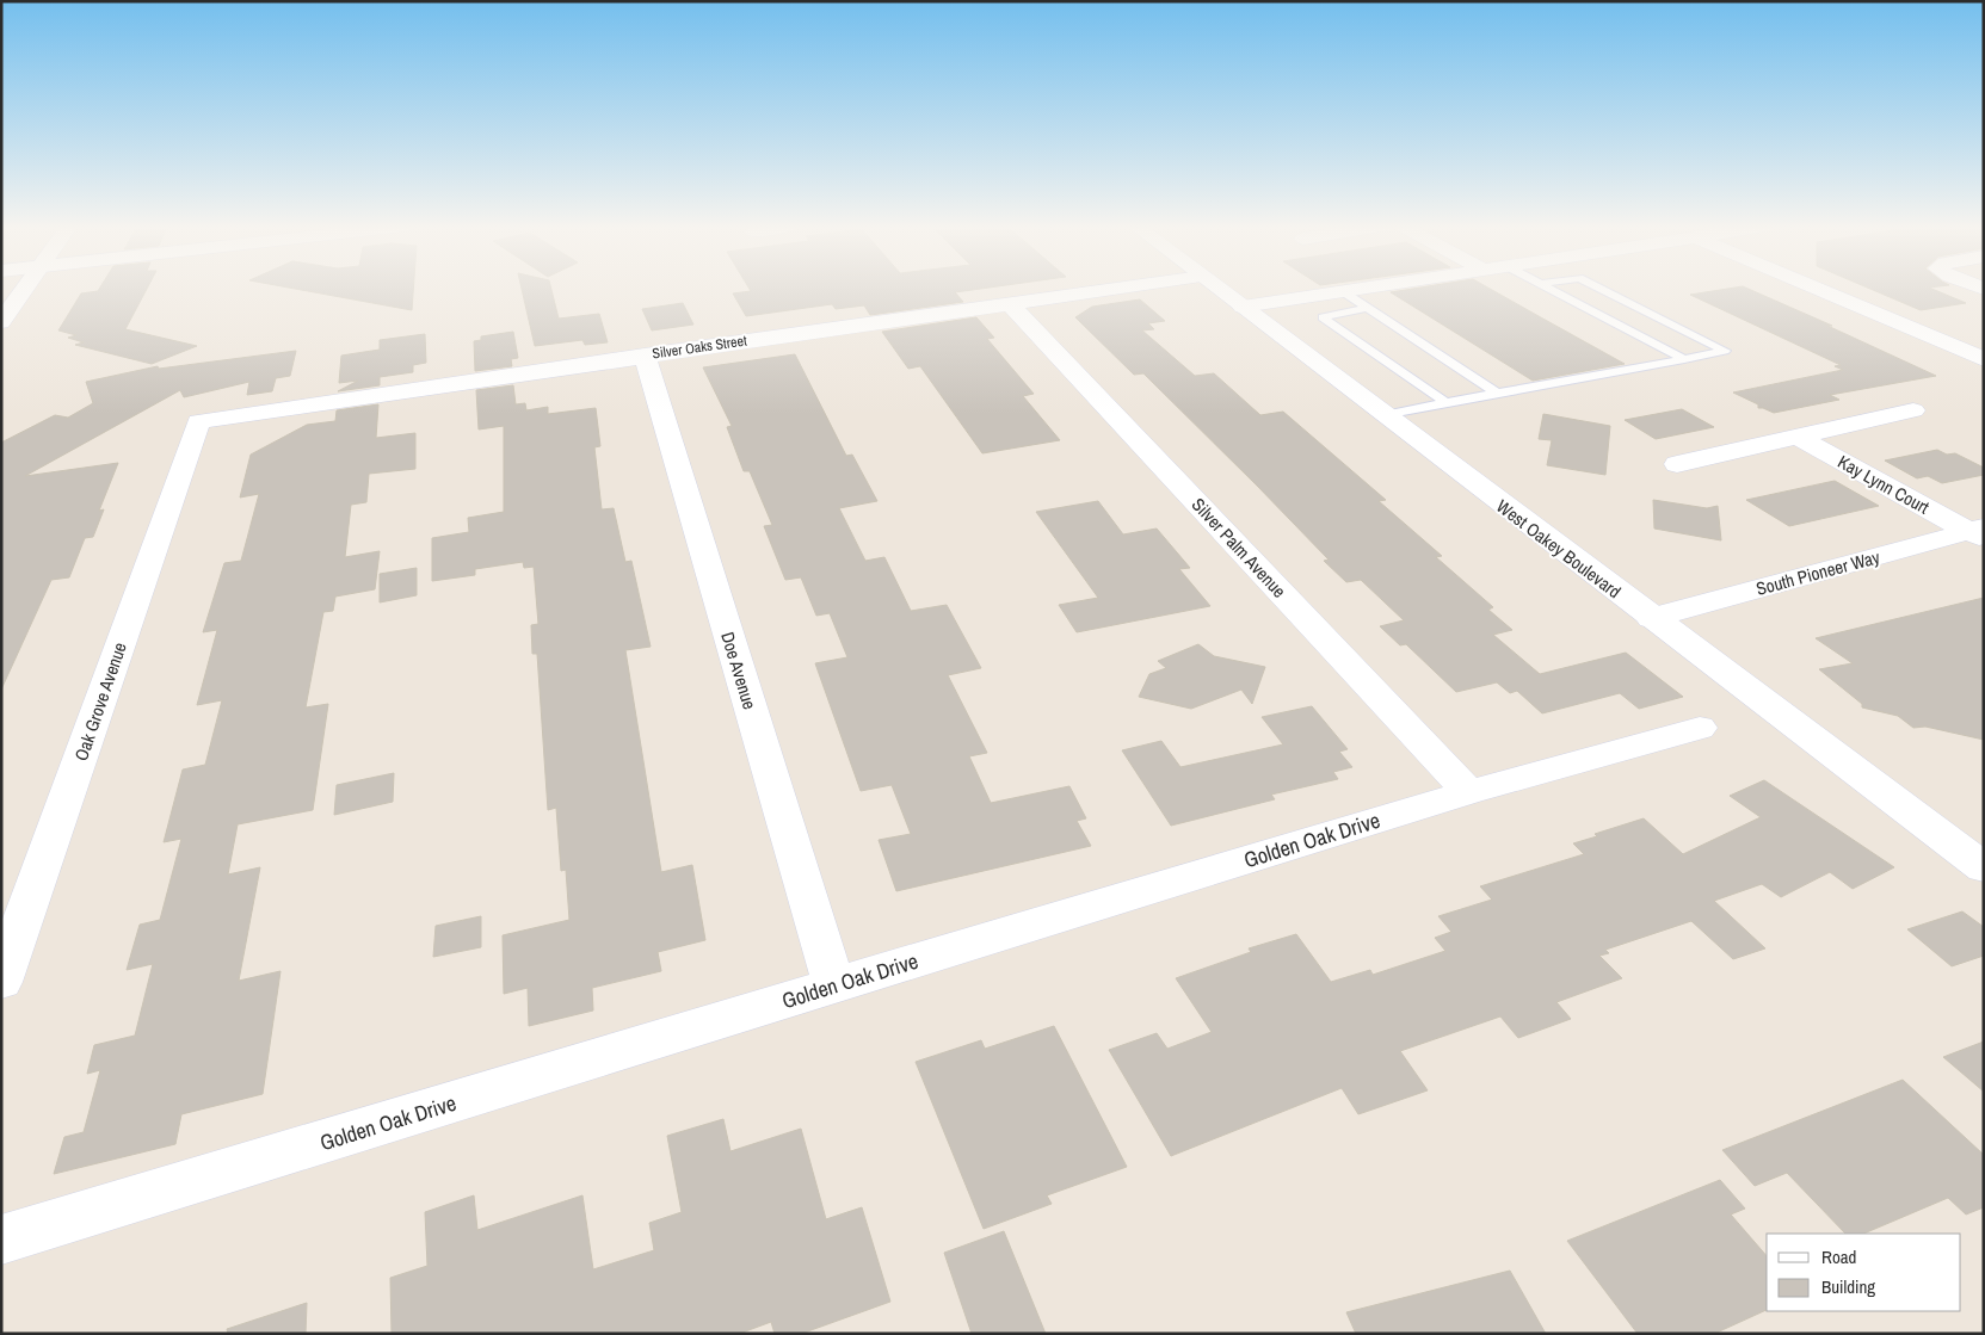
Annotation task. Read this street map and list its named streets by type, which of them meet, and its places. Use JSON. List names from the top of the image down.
{
  "streets": {
    "street": [
      "Silver Oaks Street",
      "Kay Lynn Court",
      "Silver Palm Avenue",
      "West Oakey Boulevard",
      "South Pioneer Way",
      "Doe Avenue",
      "Oak Grove Avenue",
      "Golden Oak Drive"
    ]
  },
  "crossings": [
    ["Silver Oaks Street", "Silver Palm Avenue"],
    ["Silver Oaks Street", "Doe Avenue"],
    ["Silver Oaks Street", "Oak Grove Avenue"],
    ["Kay Lynn Court", "South Pioneer Way"],
    ["Silver Palm Avenue", "Golden Oak Drive"],
    ["West Oakey Boulevard", "South Pioneer Way"],
    ["Doe Avenue", "Golden Oak Drive"]
  ],
  "legend": ["Road", "Building"]
}
